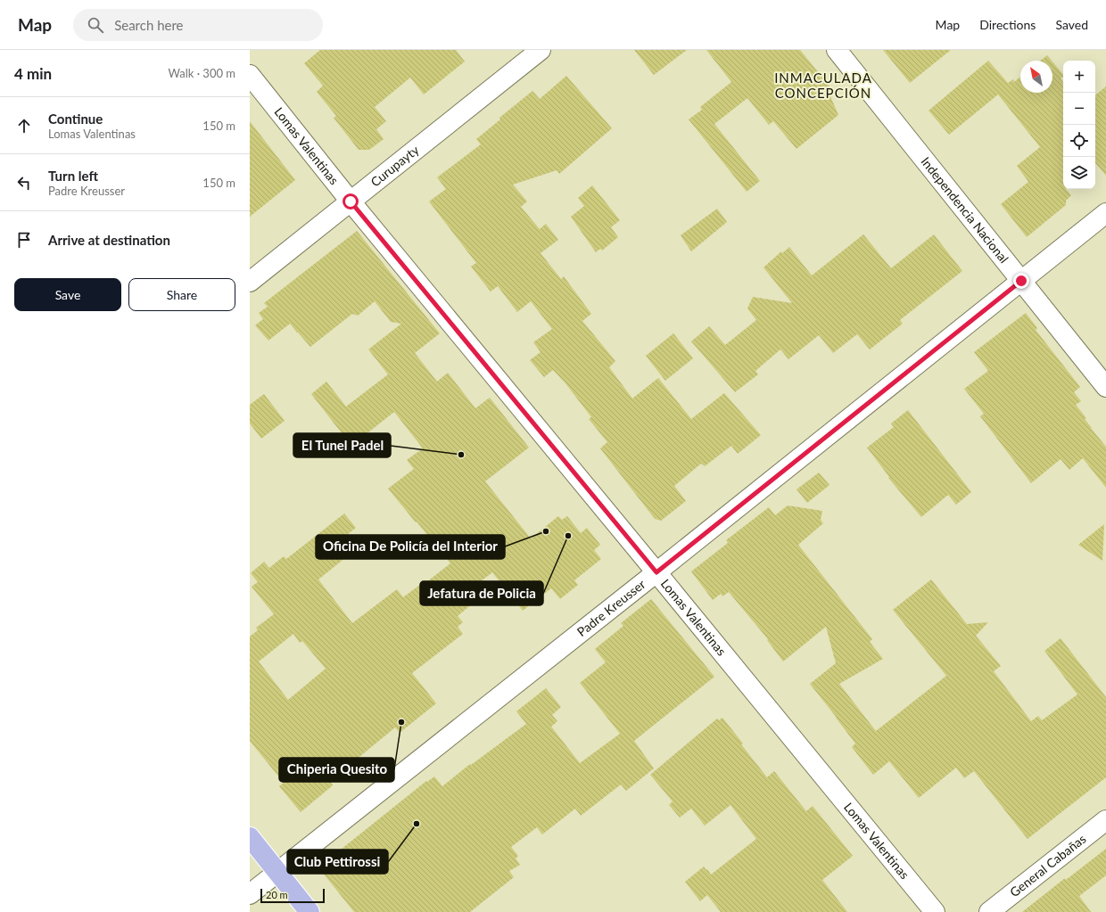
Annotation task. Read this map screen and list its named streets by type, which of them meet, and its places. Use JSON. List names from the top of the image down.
{
  "streets": {
    "street": [
      "Lomas Valentinas",
      "Curupayty",
      "Independencia Nacional",
      "Padre Kreusser",
      "General Cabañas"
    ]
  },
  "crossings": [
    ["Lomas Valentinas", "Curupayty"],
    ["Lomas Valentinas", "Padre Kreusser"],
    ["Independencia Nacional", "Padre Kreusser"]
  ],
  "districts": ["INMACULADA CONCEPCIÓN"],
  "places": [
    "El Tunel Padel",
    "Oficina De Policía del Interior",
    "Jefatura de Policia",
    "Chiperia Quesito",
    "Club Pettirossi"
  ],
  "scale_bar": "20 m",
  "north": "top left",
  "page": {
    "header": "Map",
    "search": "Search here",
    "nav": ["Map", "Directions", "Saved"],
    "heading": ["4 min", "Walk · 300 m"],
    "map_buttons": ["+", "−"],
    "list": [
      ["Continue", "Lomas Valentinas", "150 m"],
      ["Turn left", "Padre Kreusser", "150 m"],
      "Arrive at destination"
    ],
    "buttons": ["Save", "Share"],
    "scale": "20 m"
  }
}
